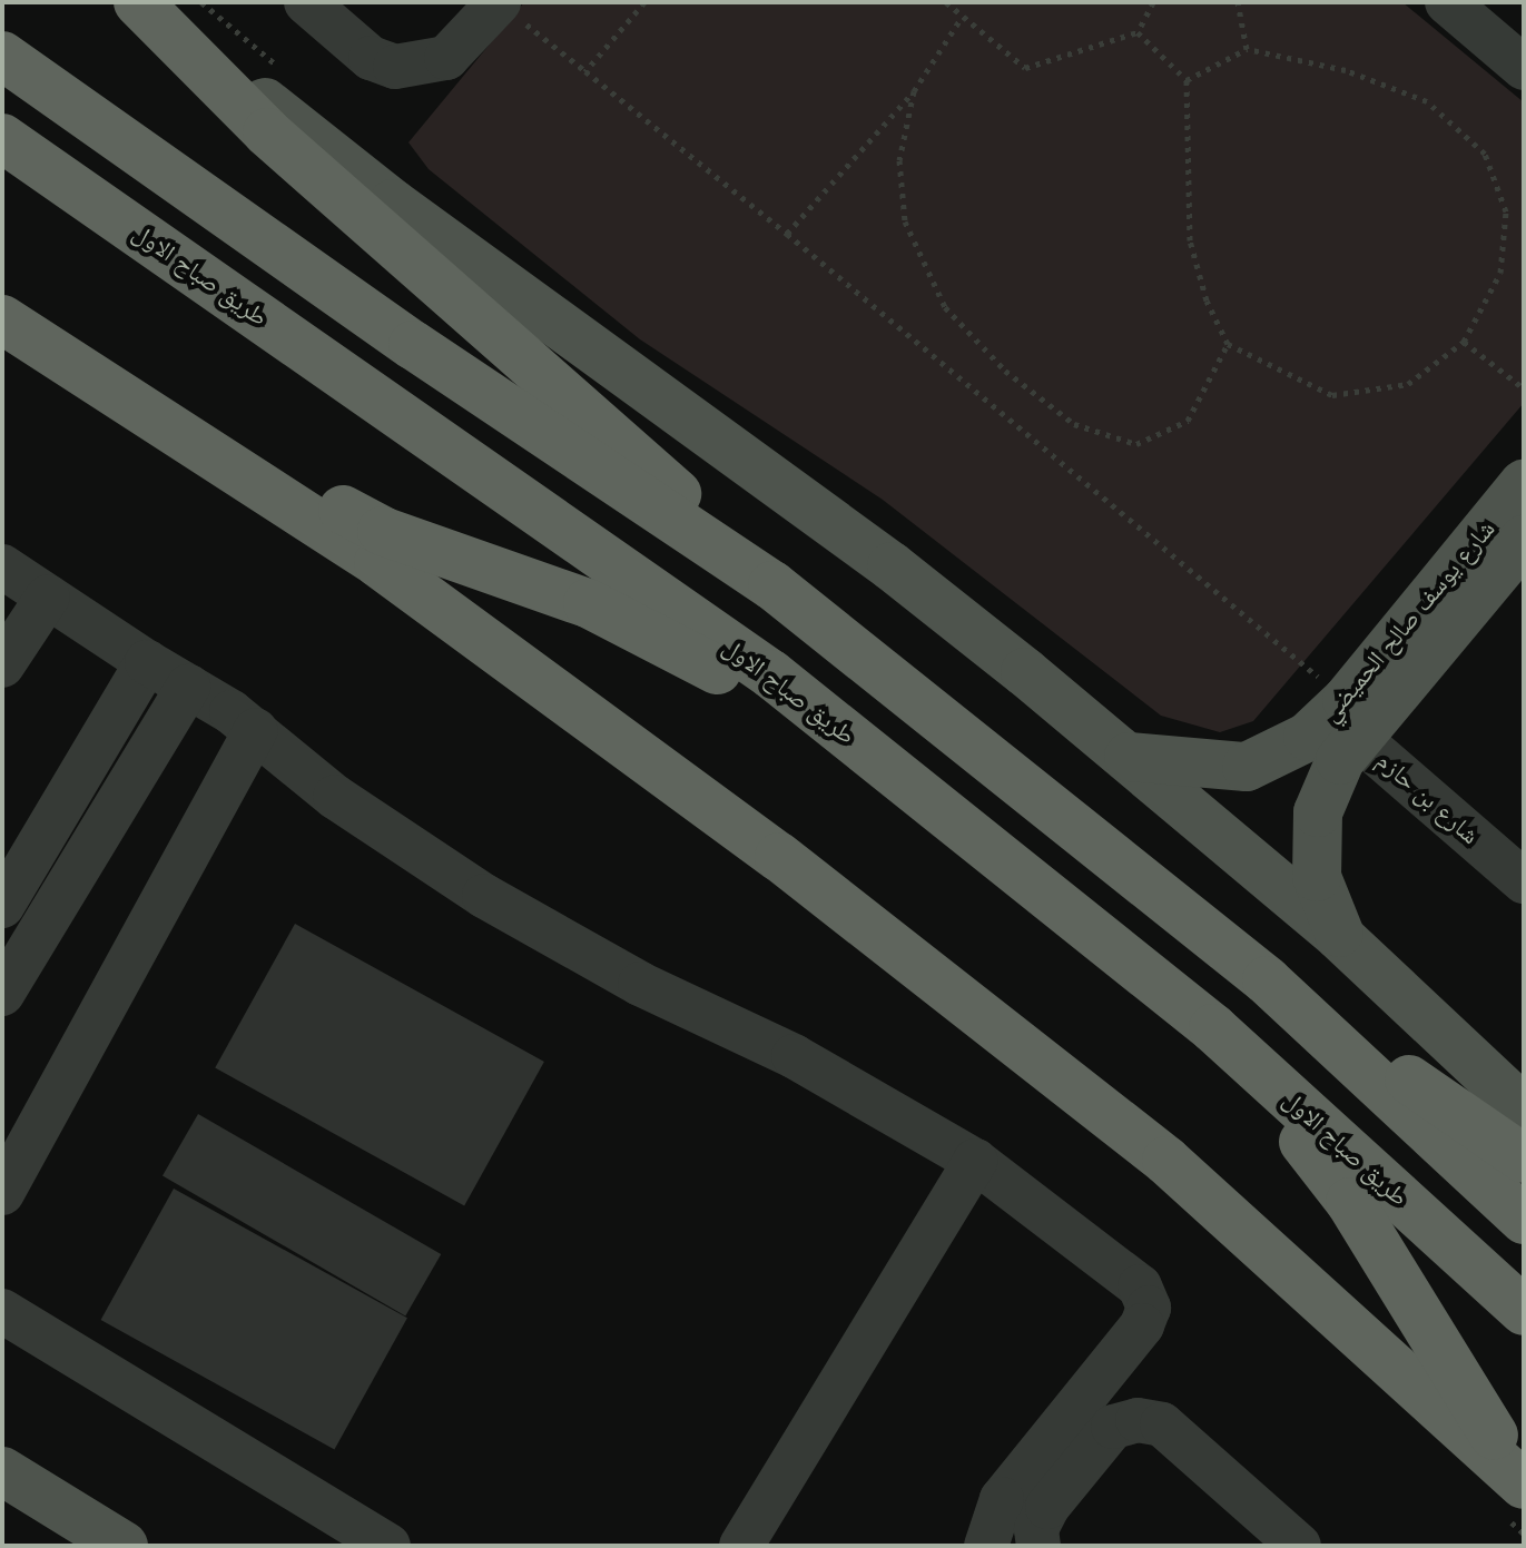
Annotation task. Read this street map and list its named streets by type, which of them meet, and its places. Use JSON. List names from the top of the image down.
{
  "streets": {
    "highway": ["طريق صباح الاول"],
    "main road": ["شارع يوسف صالح الحميضي"],
    "street": ["شارع بن حازم"]
  },
  "crossings": [
    ["شارع يوسف صالح الحميضي", "شارع بن حازم"]
  ]
}
